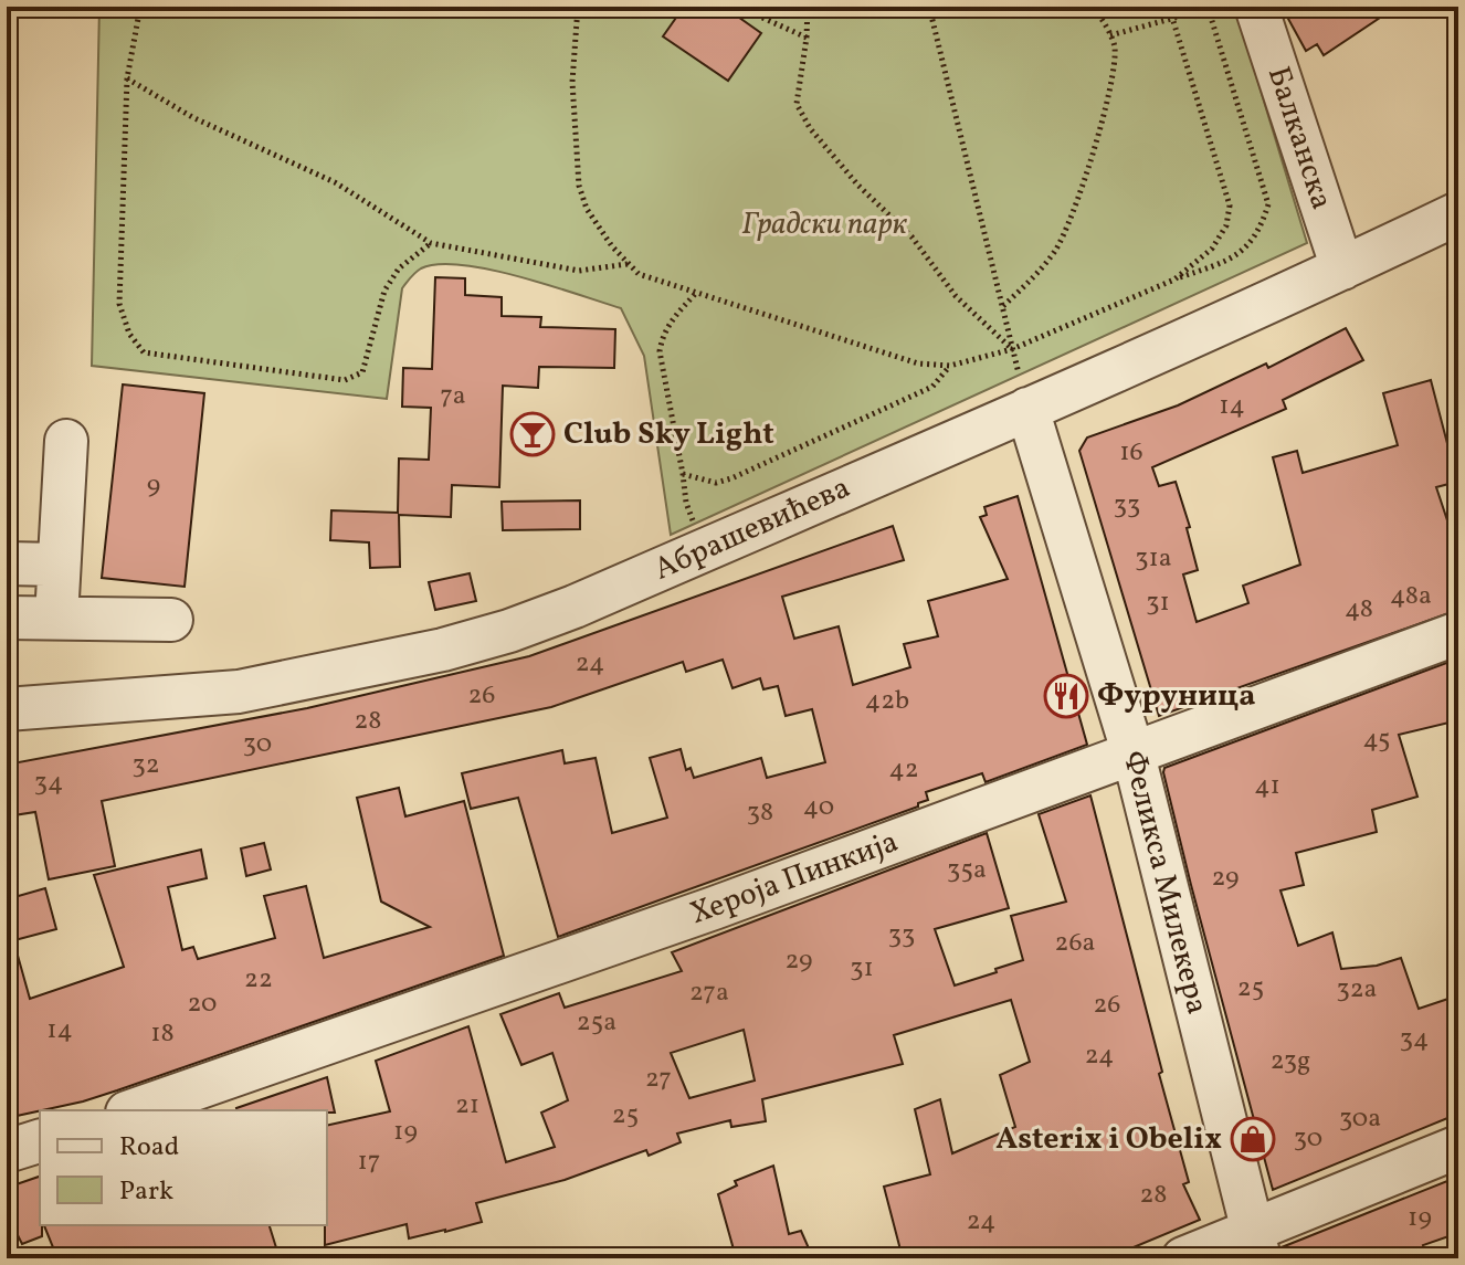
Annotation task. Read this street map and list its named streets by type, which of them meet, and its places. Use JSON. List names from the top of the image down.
{
  "streets": {
    "street": [
      "Балканска",
      "Абрашевићева",
      "Хероја Пинкија",
      "Феликса Милекера"
    ]
  },
  "crossings": [
    ["Балканска", "Абрашевићева"],
    ["Абрашевићева", "Феликса Милекера"],
    ["Хероја Пинкија", "Феликса Милекера"]
  ],
  "parks": ["Градски парк"],
  "places": {
    "bar": ["Club Sky Light"],
    "restaurant": ["Фуруница"],
    "shop": ["Asterix i Obelix"]
  },
  "house_numbers": [
    "7a",
    "14",
    "16",
    "9",
    "33",
    "31a",
    "48a",
    "31",
    "48",
    "24",
    "26",
    "42b",
    "28",
    "45",
    "30",
    "32",
    "42",
    "34",
    "41",
    "40",
    "38",
    "35a",
    "29",
    "33",
    "26a",
    "29",
    "31",
    "22",
    "25",
    "32a",
    "27a",
    "20",
    "26",
    "25a",
    "14",
    "18",
    "34",
    "24",
    "23g",
    "27",
    "21",
    "25",
    "30a",
    "19",
    "30",
    "17",
    "28",
    "19",
    "24"
  ],
  "legend": ["Road", "Park"]
}
